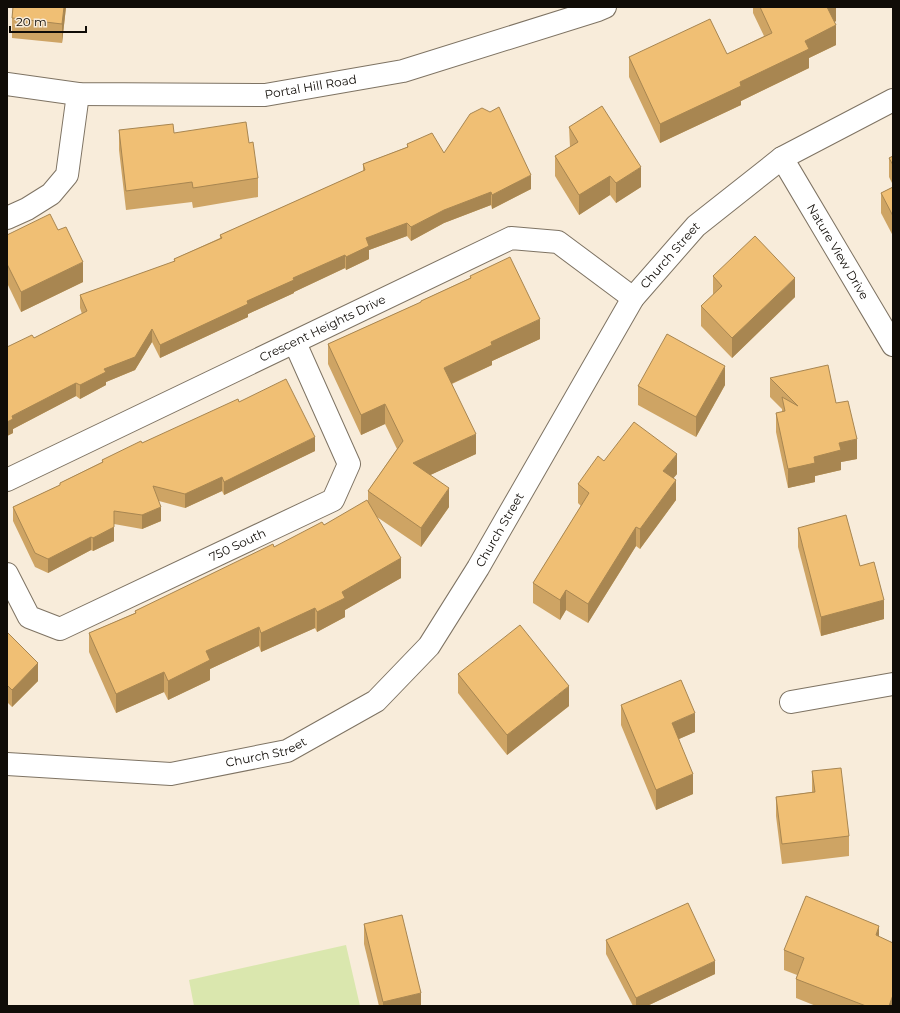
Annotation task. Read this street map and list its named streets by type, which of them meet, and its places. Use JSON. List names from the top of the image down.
{
  "streets": {
    "street": [
      "Portal Hill Road",
      "Nature View Drive",
      "Church Street",
      "Crescent Heights Drive",
      "750 South"
    ]
  },
  "crossings": [
    ["Nature View Drive", "Church Street"],
    ["Church Street", "Crescent Heights Drive"],
    ["Crescent Heights Drive", "750 South"]
  ],
  "scale_bar": "20 m"
}
